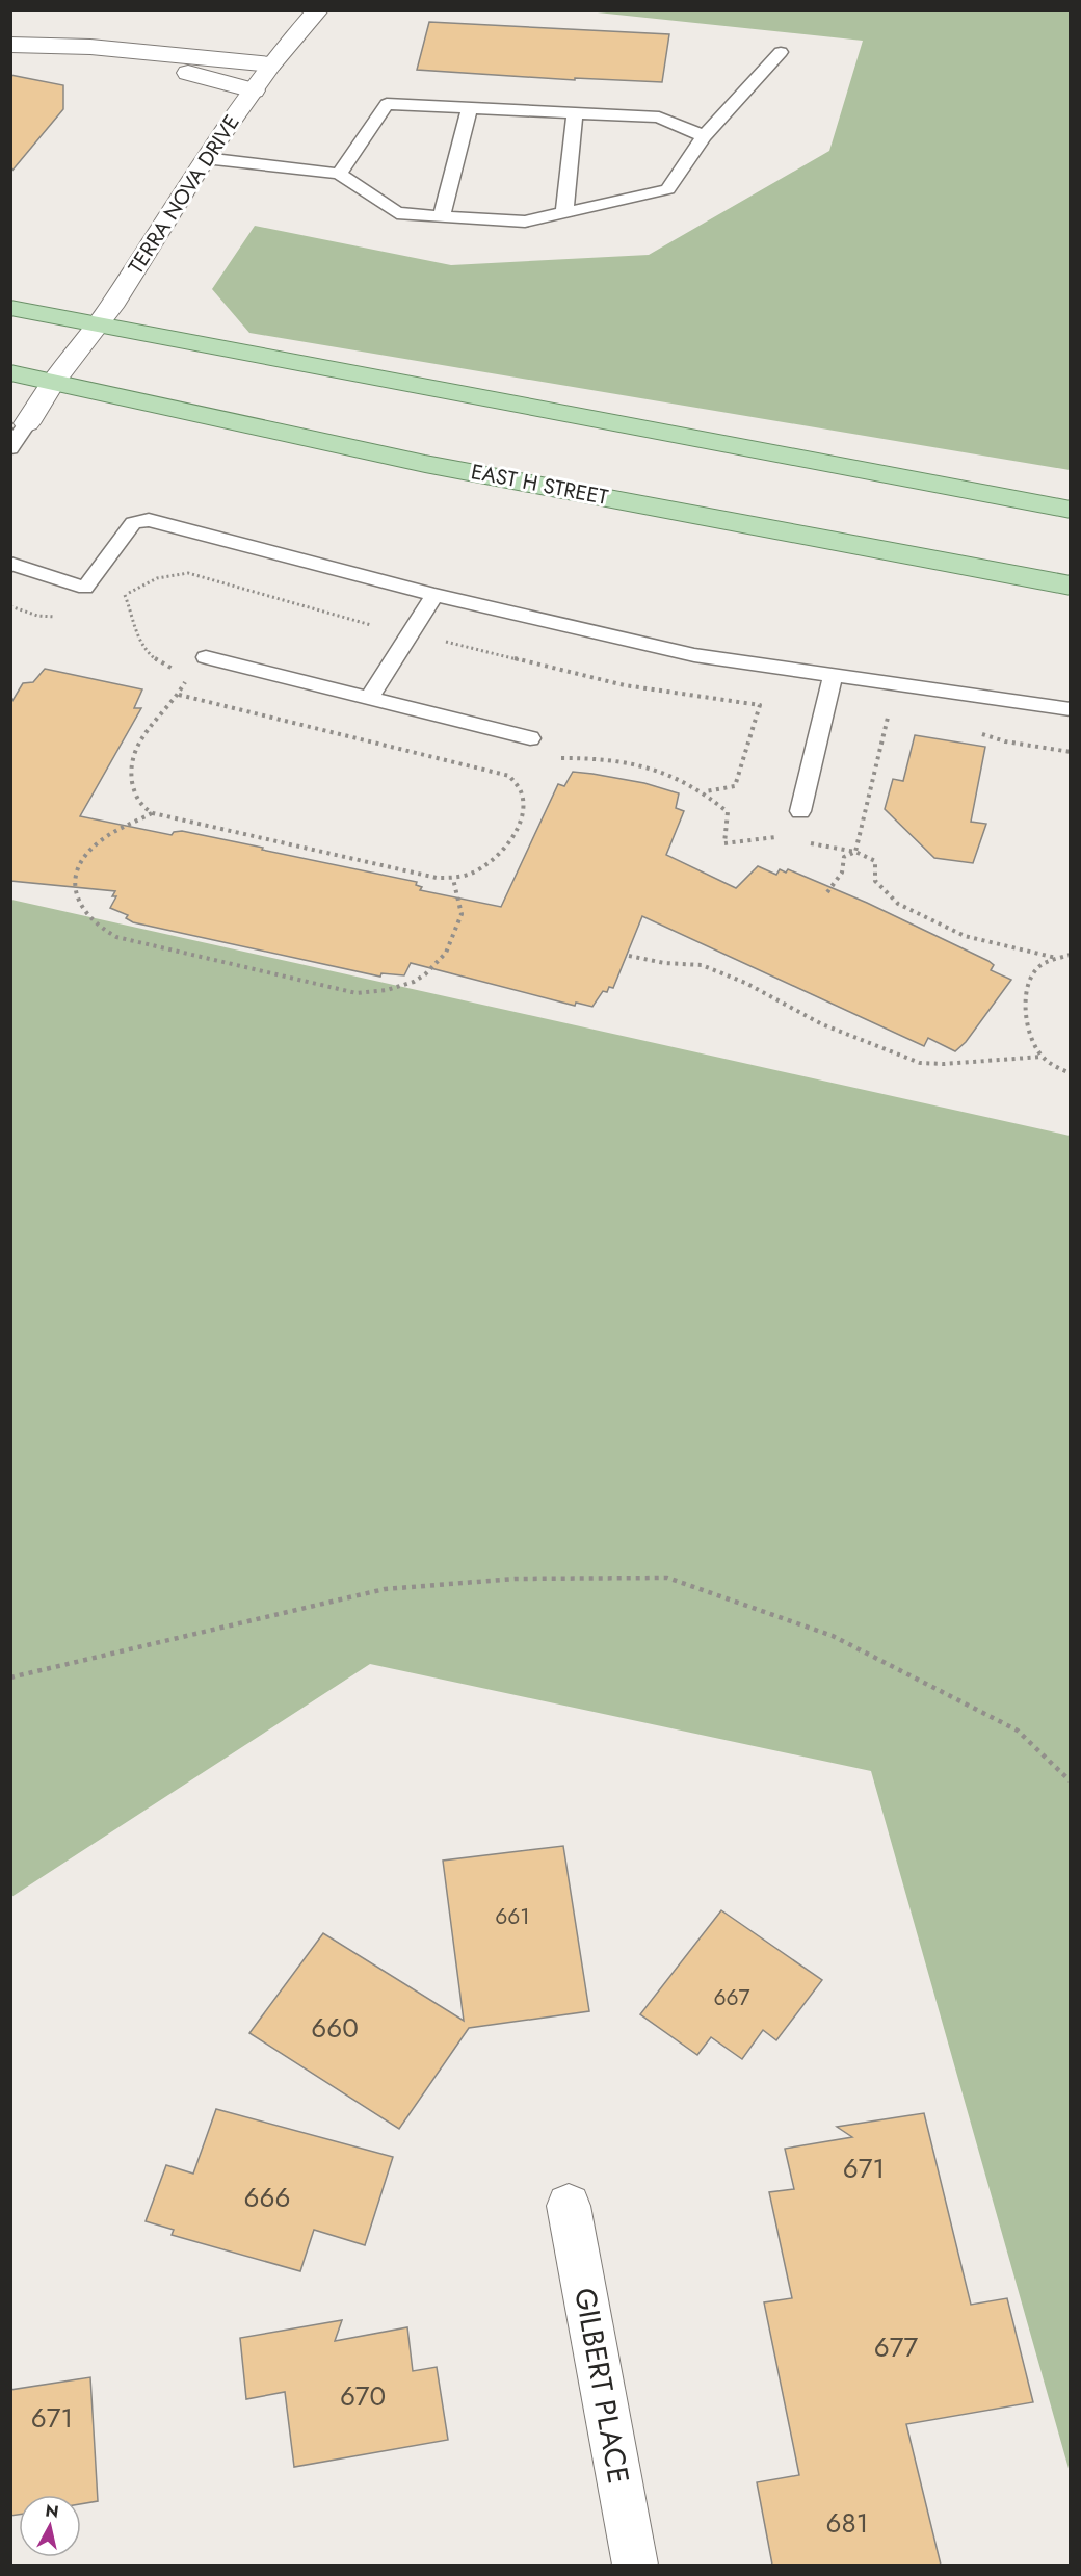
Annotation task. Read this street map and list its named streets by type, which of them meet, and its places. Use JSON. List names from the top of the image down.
{
  "streets": {
    "main road": ["EAST H STREET"],
    "street": ["TERRA NOVA DRIVE", "GILBERT PLACE"]
  },
  "crossings": [
    ["TERRA NOVA DRIVE", "EAST H STREET"]
  ],
  "house_numbers": [
    "661",
    "667",
    "660",
    "671",
    "666",
    "677",
    "670",
    "671",
    "681"
  ],
  "north": "top"
}
